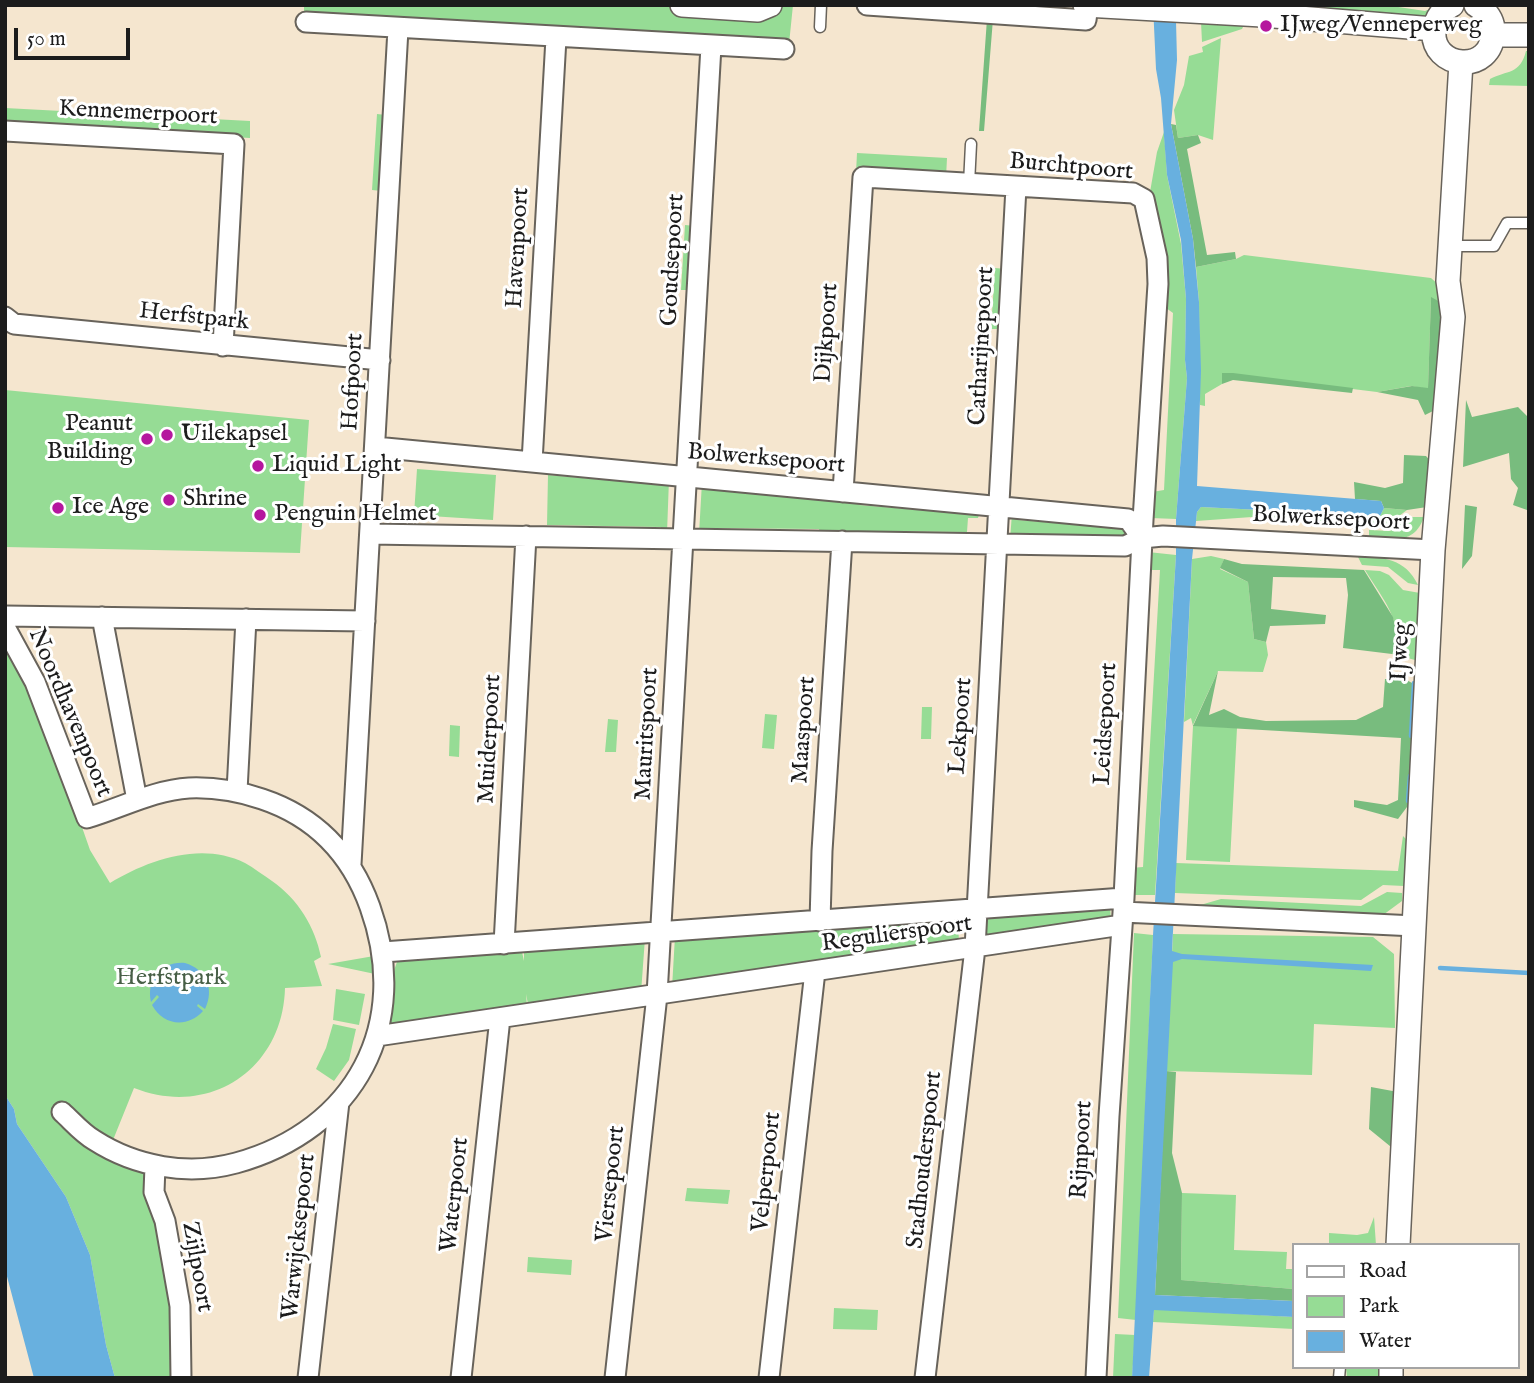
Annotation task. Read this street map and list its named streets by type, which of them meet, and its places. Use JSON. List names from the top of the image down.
{
  "streets": {
    "street": [
      "Kennemerpoort",
      "Burchtpoort",
      "Havenpoort",
      "Goudsepoort",
      "Herfstpark",
      "Dijkpoort",
      "Catharijnepoort",
      "Hofpoort",
      "Bolwerksepoort",
      "IJweg",
      "Noordhavenpoort",
      "Leidsepoort",
      "Lekpoort",
      "Maaspoort",
      "Mauritspoort",
      "Muiderpoort",
      "Regulierspoort",
      "Rijnpoort",
      "Stadhouderspoort",
      "Velperpoort",
      "Viersepoort",
      "Waterpoort",
      "Warwijcksepoort",
      "Zijlpoort"
    ]
  },
  "crossings": [
    ["Kennemerpoort", "Herfstpark"],
    ["Burchtpoort", "Dijkpoort"],
    ["Burchtpoort", "Catharijnepoort"],
    ["Burchtpoort", "Bolwerksepoort"],
    ["Burchtpoort", "Leidsepoort"],
    ["Havenpoort", "Bolwerksepoort"],
    ["Goudsepoort", "Bolwerksepoort"],
    ["Goudsepoort", "Mauritspoort"],
    ["Herfstpark", "Hofpoort"],
    ["Dijkpoort", "Bolwerksepoort"],
    ["Catharijnepoort", "Bolwerksepoort"],
    ["Catharijnepoort", "Lekpoort"],
    ["Hofpoort", "Bolwerksepoort"],
    ["Hofpoort", "Noordhavenpoort"],
    ["Bolwerksepoort", "IJweg"],
    ["Bolwerksepoort", "Leidsepoort"],
    ["Bolwerksepoort", "Lekpoort"],
    ["Bolwerksepoort", "Maaspoort"],
    ["Bolwerksepoort", "Mauritspoort"],
    ["Bolwerksepoort", "Muiderpoort"],
    ["IJweg", "Regulierspoort"],
    ["Leidsepoort", "Regulierspoort"],
    ["Leidsepoort", "Rijnpoort"],
    ["Lekpoort", "Regulierspoort"],
    ["Lekpoort", "Stadhouderspoort"],
    ["Maaspoort", "Regulierspoort"],
    ["Mauritspoort", "Regulierspoort"],
    ["Mauritspoort", "Viersepoort"],
    ["Muiderpoort", "Regulierspoort"],
    ["Regulierspoort", "Rijnpoort"],
    ["Regulierspoort", "Stadhouderspoort"],
    ["Regulierspoort", "Velperpoort"],
    ["Regulierspoort", "Viersepoort"],
    ["Regulierspoort", "Waterpoort"]
  ],
  "parks": ["Herfstpark"],
  "places": [
    "IJweg/Venneperweg",
    "Uilekapsel",
    "Peanut Building",
    "Liquid Light",
    "Shrine",
    "Ice Age",
    "Penguin Helmet"
  ],
  "legend": ["Road", "Park", "Water"],
  "scale_bar": "50 m"
}
